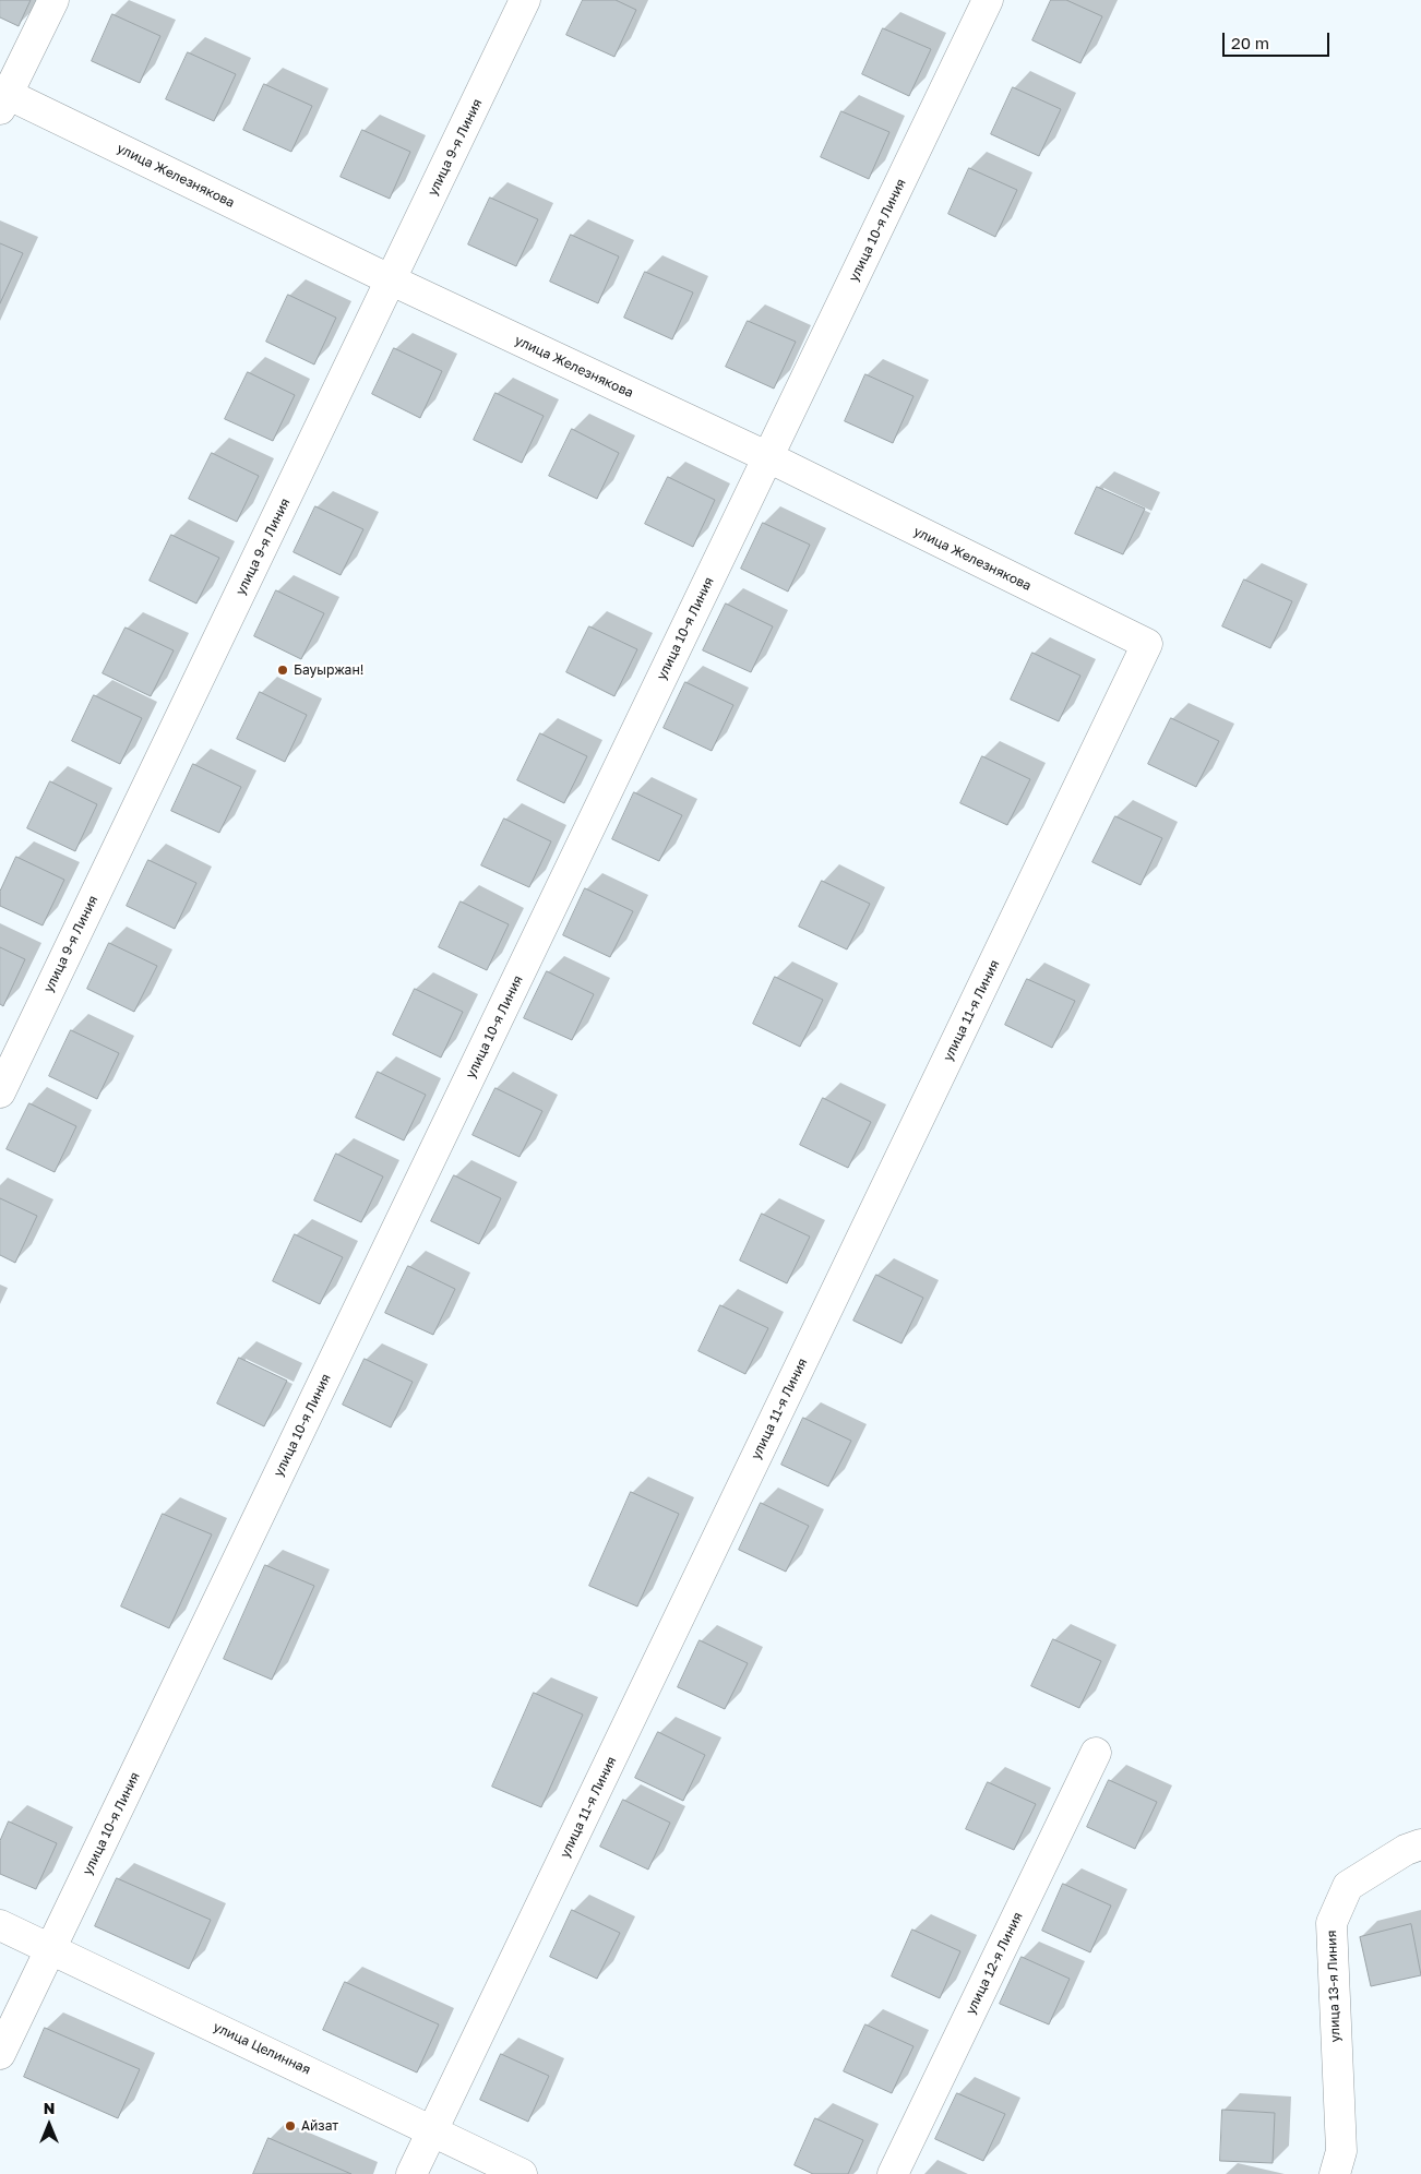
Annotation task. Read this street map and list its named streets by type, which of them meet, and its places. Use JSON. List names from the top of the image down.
{
  "streets": {
    "street": [
      "улица 9-я Линия",
      "улица Железнякова",
      "улица 10-я Линия",
      "улица 11-я Линия",
      "улица 12-я Линия",
      "улица 13-я Линия",
      "улица Целинная"
    ]
  },
  "crossings": [
    ["улица 9-я Линия", "улица Железнякова"],
    ["улица Железнякова", "улица 10-я Линия"],
    ["улица Железнякова", "улица 11-я Линия"],
    ["улица 10-я Линия", "улица Целинная"],
    ["улица 11-я Линия", "улица Целинная"]
  ],
  "places": ["Бауыржан!", "Айзат"],
  "scale_bar": "20 m",
  "north": "top"
}
